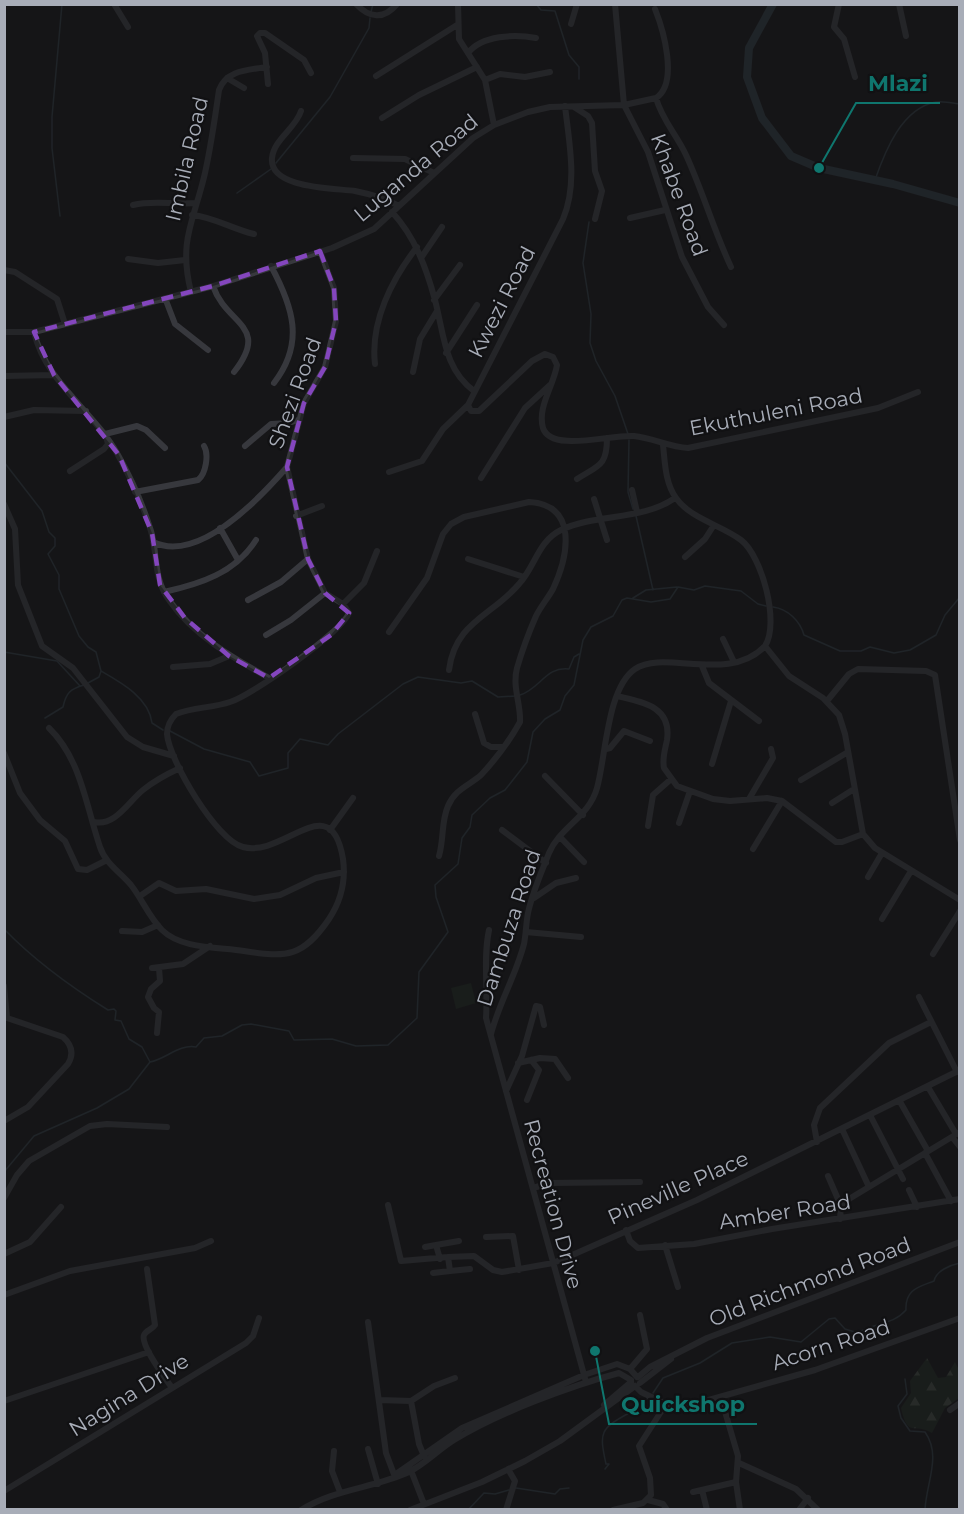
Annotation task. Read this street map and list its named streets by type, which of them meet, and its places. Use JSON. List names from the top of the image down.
{
  "streets": {
    "street": [
      "Imbila Road",
      "Luganda Road",
      "Khabe Road",
      "Kwezi Road",
      "Shezi Road",
      "Ekuthuleni Road",
      "Dambuza Road",
      "Pineville Place",
      "Recreation Drive",
      "Amber Road",
      "Old Richmond Road",
      "Acorn Road",
      "Nagina Drive"
    ]
  },
  "crossings": [
    ["Imbila Road", "Luganda Road"],
    ["Luganda Road", "Khabe Road"],
    ["Luganda Road", "Kwezi Road"],
    ["Luganda Road", "Shezi Road"],
    ["Kwezi Road", "Ekuthuleni Road"],
    ["Dambuza Road", "Recreation Drive"],
    ["Pineville Place", "Recreation Drive"],
    ["Pineville Place", "Amber Road"],
    ["Old Richmond Road", "Acorn Road"]
  ],
  "places": ["Mlazi", "Quickshop"]
}
